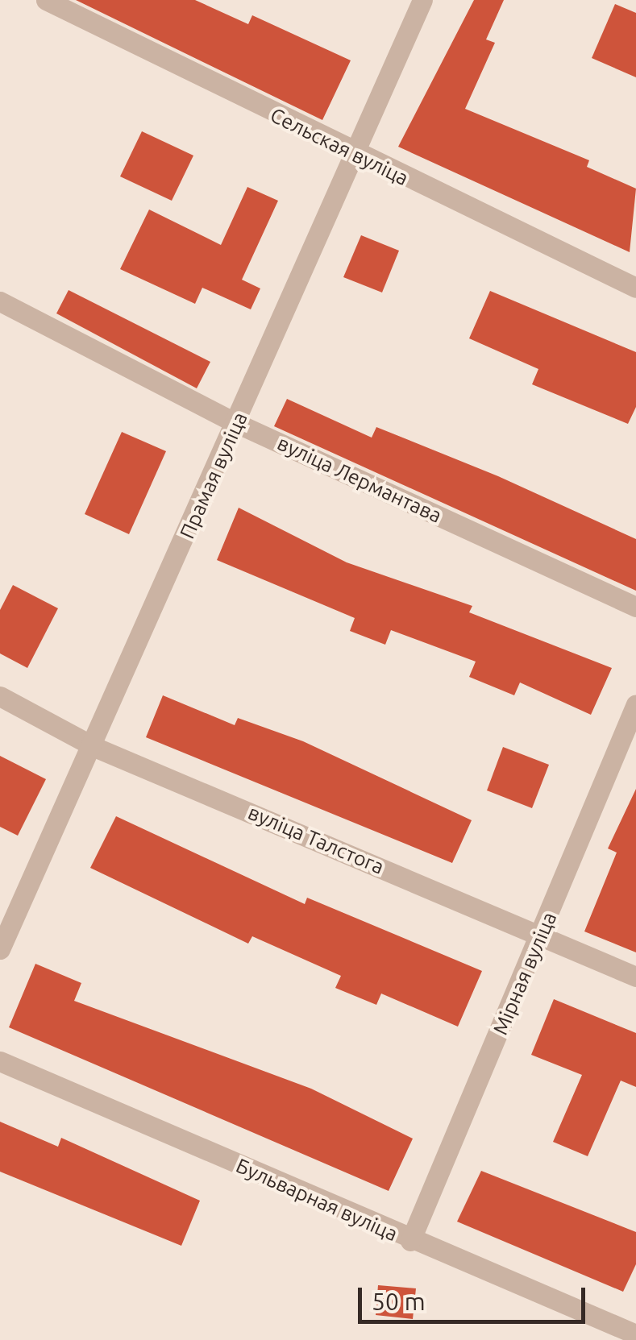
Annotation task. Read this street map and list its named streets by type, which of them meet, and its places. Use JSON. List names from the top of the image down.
{
  "streets": {
    "street": [
      "Сельская вуліца",
      "Прамая вуліца",
      "вуліца Лермантава",
      "вуліца Талстога",
      "Мірная вуліца",
      "Бульварная вуліца"
    ]
  },
  "crossings": [
    ["Сельская вуліца", "Прамая вуліца"],
    ["Прамая вуліца", "вуліца Лермантава"],
    ["Прамая вуліца", "вуліца Талстога"],
    ["вуліца Талстога", "Мірная вуліца"],
    ["Мірная вуліца", "Бульварная вуліца"]
  ],
  "scale_bar": "50 m"
}
